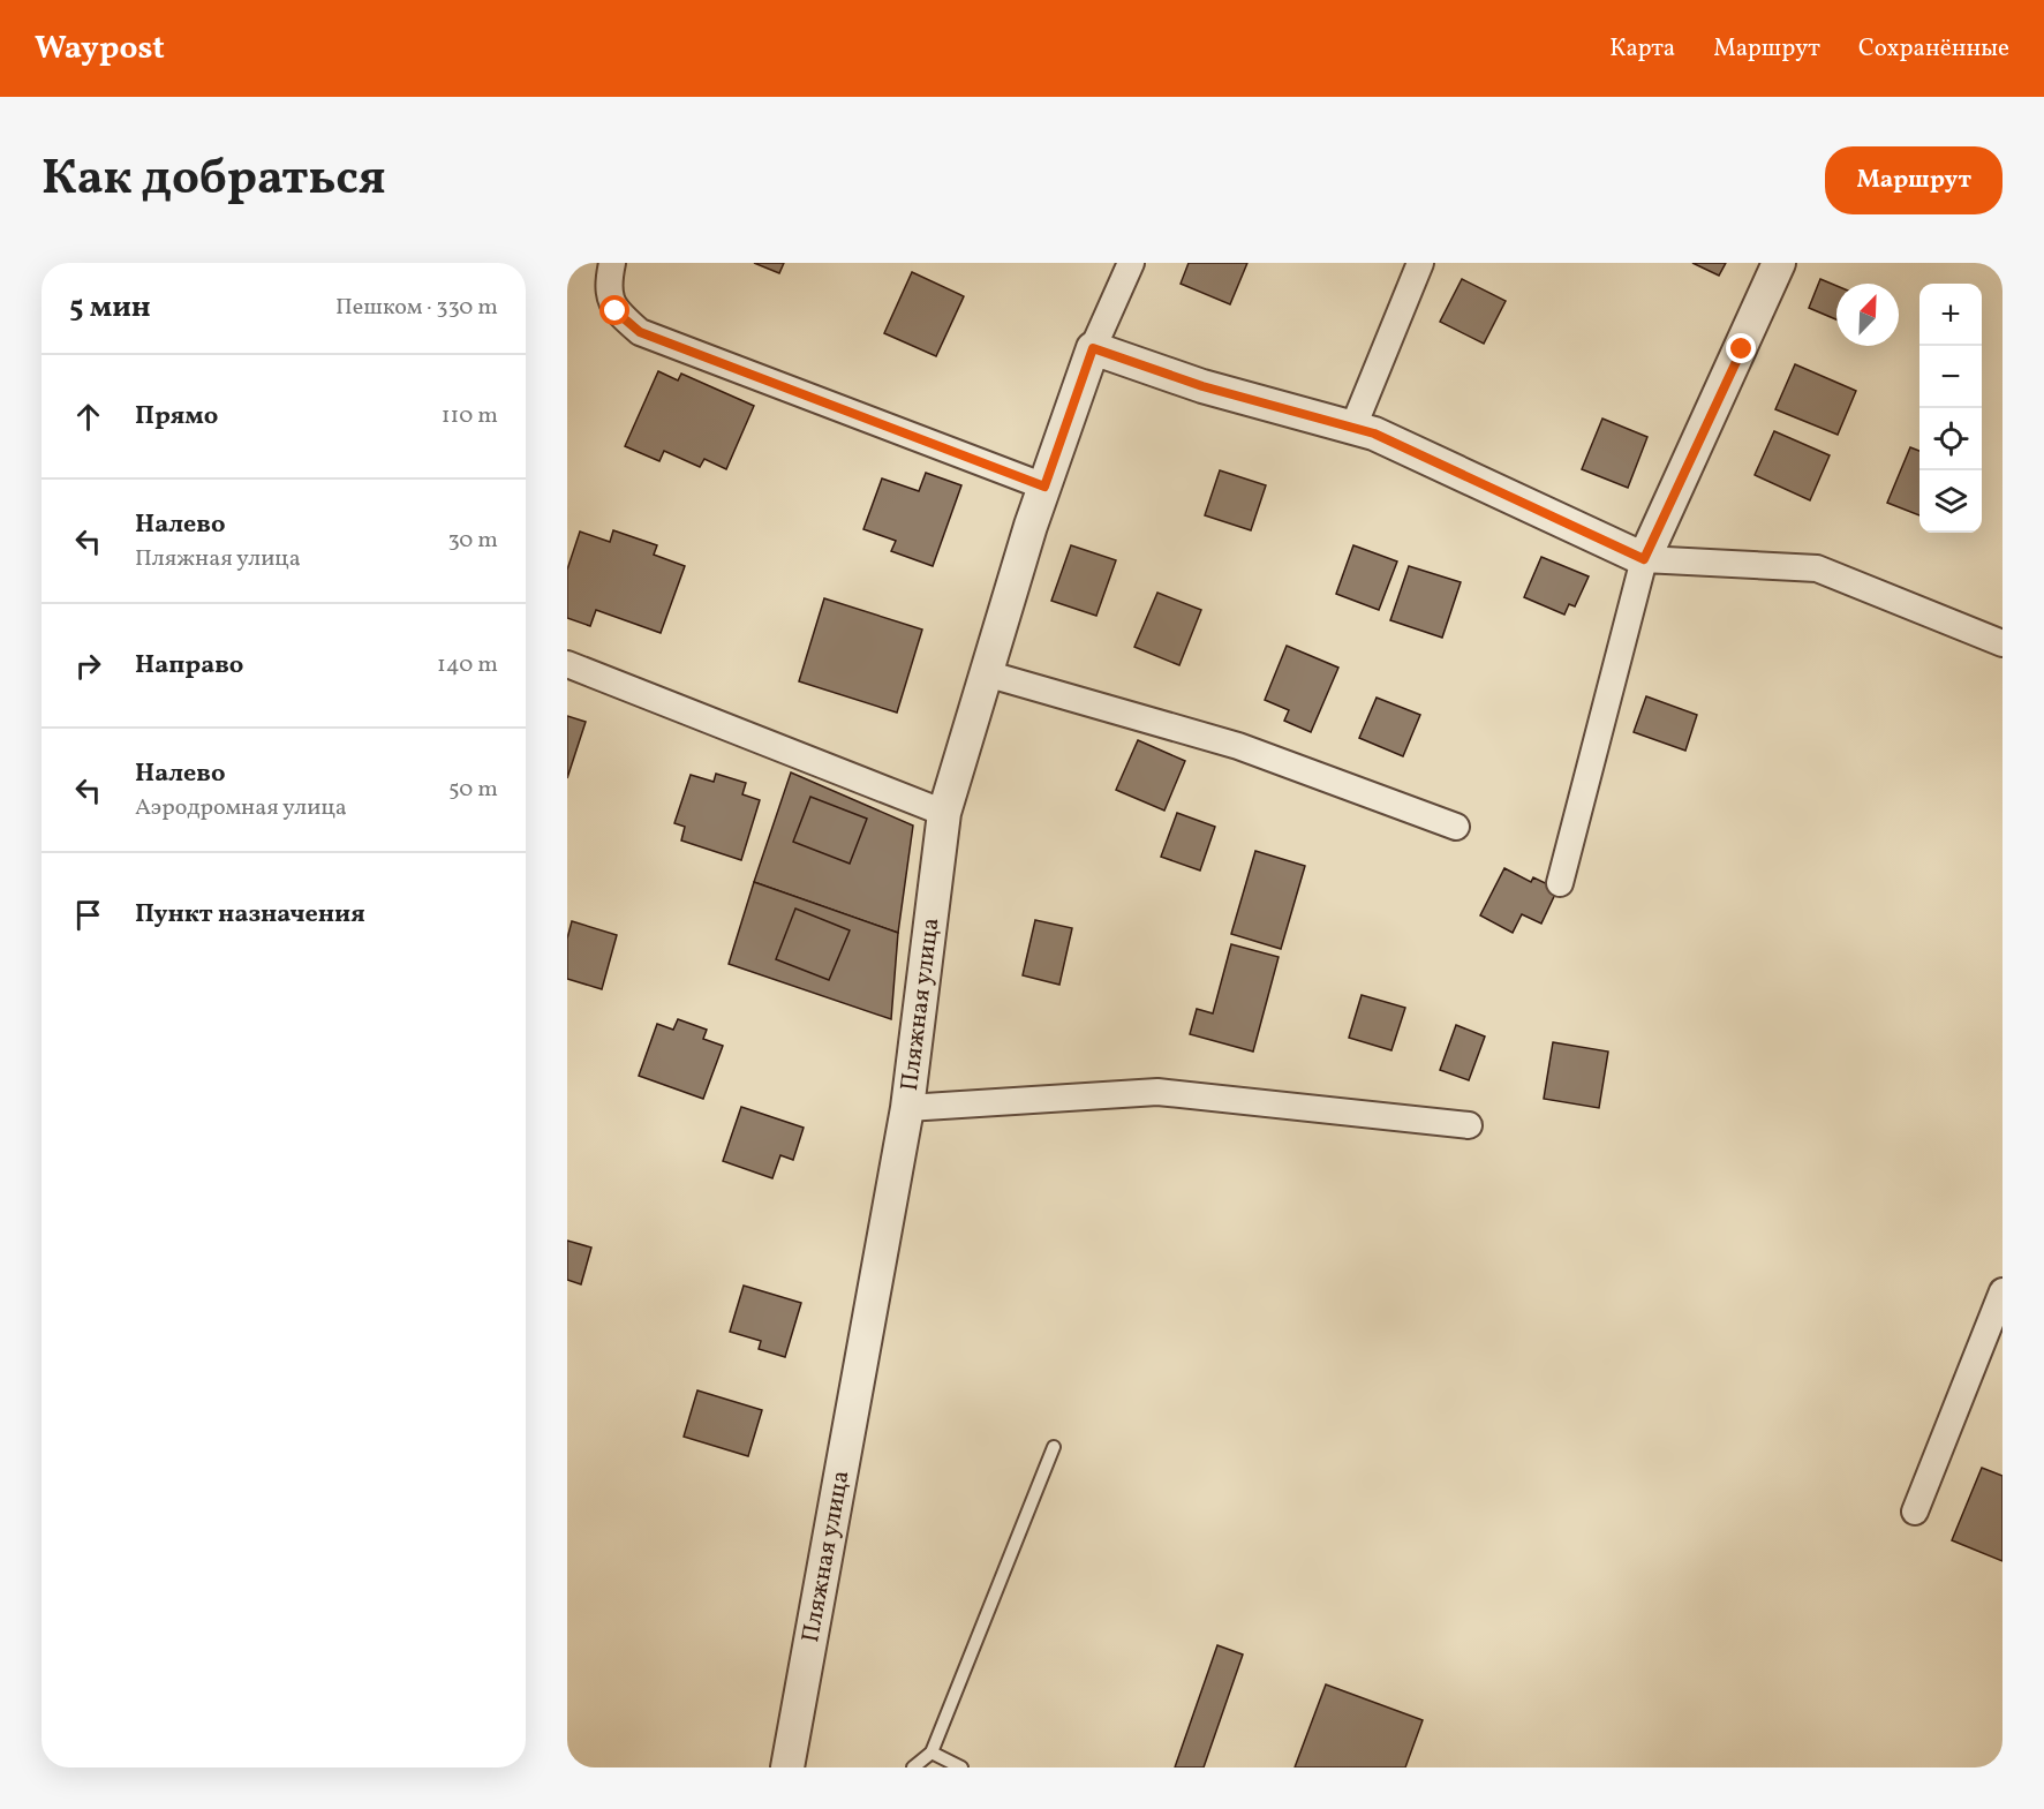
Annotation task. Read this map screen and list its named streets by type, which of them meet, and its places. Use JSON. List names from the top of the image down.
{
  "streets": {
    "street": ["Пляжная улица"]
  },
  "north": "top right",
  "page": {
    "header": "Waypost",
    "nav": ["Карта", "Маршрут", "Сохранённые"],
    "title": "Как добраться",
    "buttons": "Маршрут",
    "heading": ["5 мин", "Пешком · 330 m"],
    "map_buttons": ["+", "−"],
    "list": [
      ["Прямо", "110 m"],
      ["Налево", "Пляжная улица", "30 m"],
      ["Направо", "140 m"],
      ["Налево", "Аэродромная улица", "50 m"],
      "Пункт назначения"
    ]
  }
}
